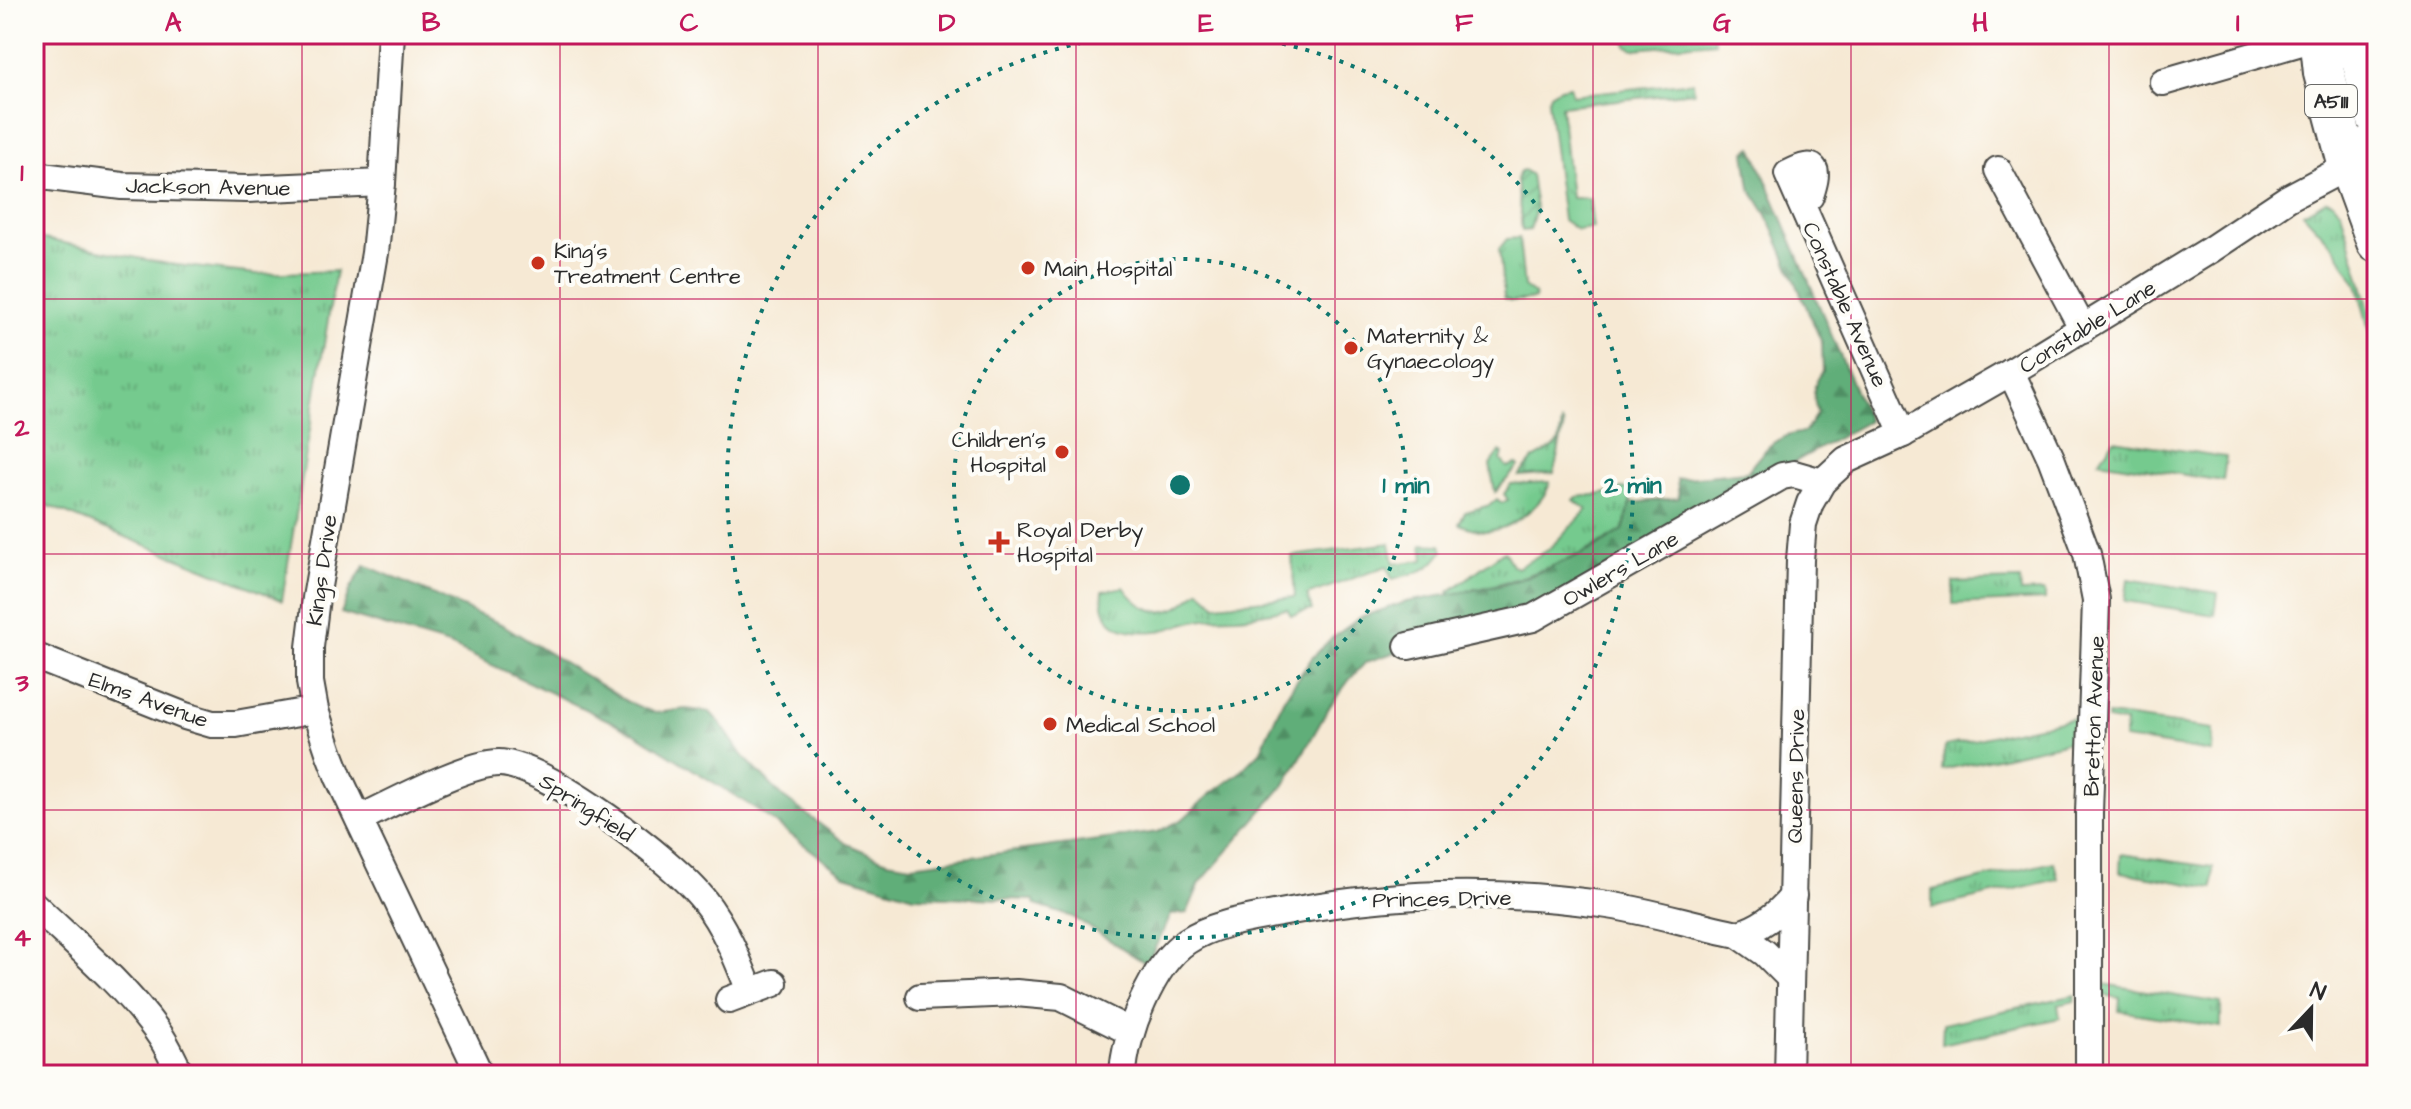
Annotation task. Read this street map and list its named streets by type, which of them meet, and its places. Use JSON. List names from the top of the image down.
{
  "streets": {
    "highway": ["A5111"],
    "street": [
      "Jackson Avenue",
      "Constable Avenue",
      "Constable Lane",
      "Owlers Lane",
      "Kings Drive",
      "Elms Avenue",
      "Bretton Avenue",
      "Queens Drive",
      "Springfield",
      "Princes Drive"
    ]
  },
  "crossings": [
    ["A5111", "Constable Lane"],
    ["Jackson Avenue", "Kings Drive"],
    ["Constable Avenue", "Constable Lane"],
    ["Constable Lane", "Owlers Lane"],
    ["Constable Lane", "Bretton Avenue"],
    ["Constable Lane", "Queens Drive"],
    ["Owlers Lane", "Queens Drive"],
    ["Kings Drive", "Elms Avenue"],
    ["Kings Drive", "Springfield"]
  ],
  "places": {
    "other": [
      "King's Treatment Centre",
      "Main Hospital",
      "Maternity & Gynaecology",
      "Children's Hospital",
      "Medical School"
    ],
    "health": ["Royal Derby Hospital"]
  },
  "north": "top",
  "grid": {
    "columns": [
      "A",
      "B",
      "C",
      "D",
      "E",
      "F",
      "G",
      "H",
      "I"
    ],
    "rows": [
      "1",
      "2",
      "3",
      "4"
    ]
  },
  "rings": ["1 min", "2 min"]
}
